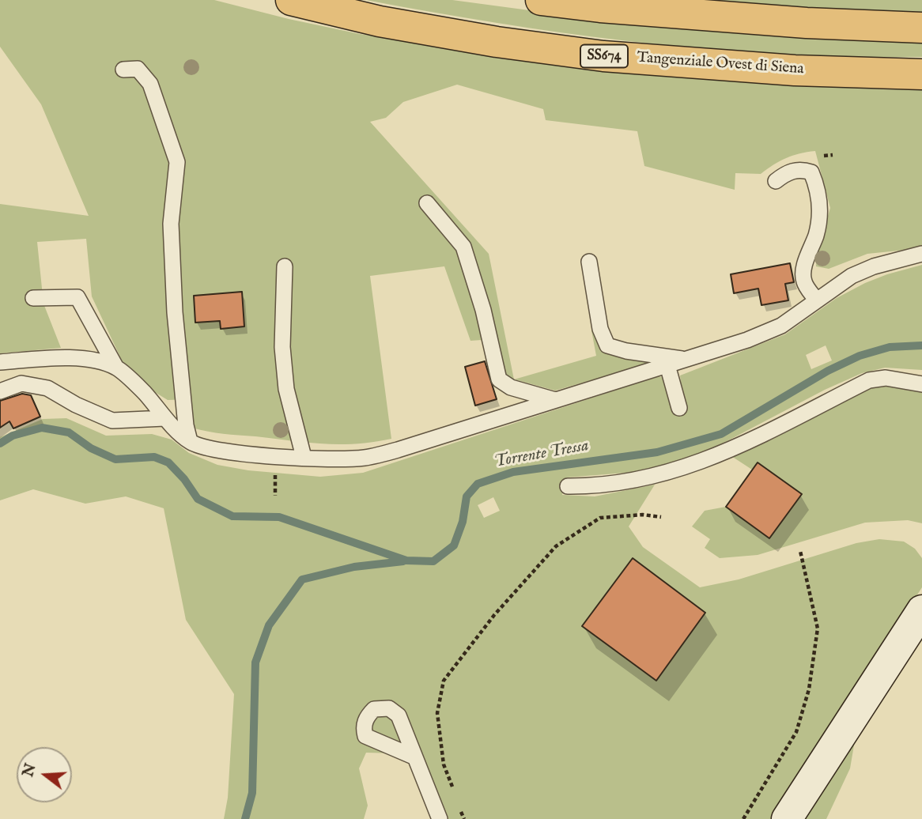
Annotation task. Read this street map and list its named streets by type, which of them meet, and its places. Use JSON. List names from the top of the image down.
{
  "streets": {
    "highway": ["SS674", "Tangenziale Ovest di Siena"]
  },
  "water": ["Torrente Tressa"],
  "north": "left"
}
